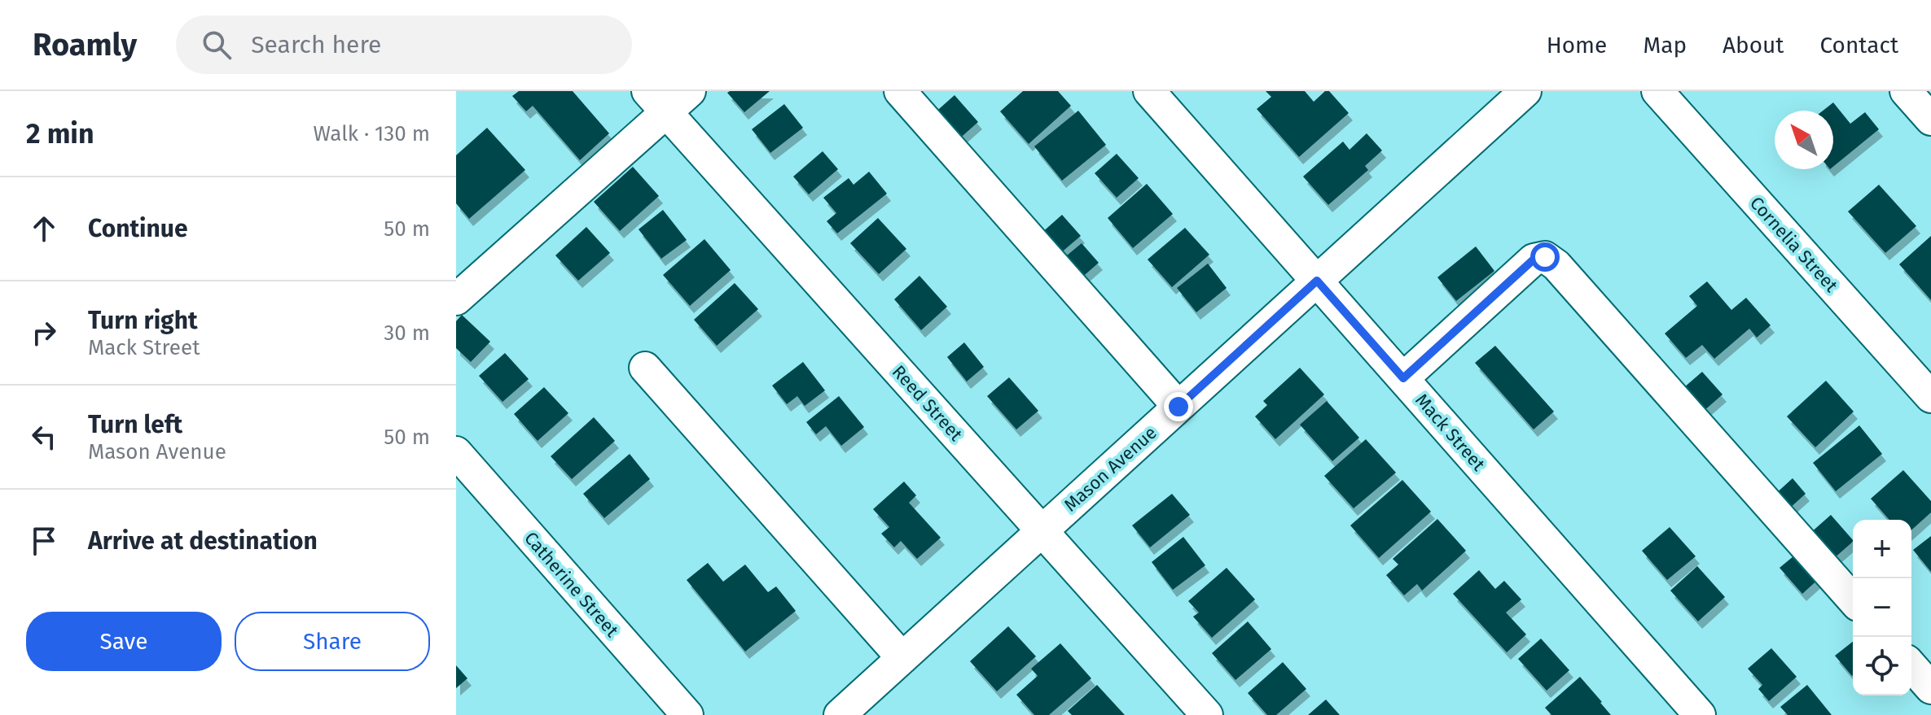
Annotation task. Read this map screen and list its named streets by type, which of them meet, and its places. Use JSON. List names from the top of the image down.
{
  "streets": {
    "street": [
      "Cornelia Street",
      "Reed Street",
      "Mack Street",
      "Mason Avenue",
      "Catherine Street"
    ]
  },
  "crossings": [
    ["Reed Street", "Mason Avenue"],
    ["Mack Street", "Mason Avenue"]
  ],
  "north": "top left",
  "page": {
    "header": "Roamly",
    "search": "Search here",
    "nav": [
      "Home",
      "Map",
      "About",
      "Contact"
    ],
    "heading": ["2 min", "Walk · 130 m"],
    "list": [
      ["Continue", "50 m"],
      ["Turn right", "Mack Street", "30 m"],
      ["Turn left", "Mason Avenue", "50 m"],
      "Arrive at destination"
    ],
    "map_buttons": ["+", "−"],
    "buttons": ["Save", "Share"]
  }
}
